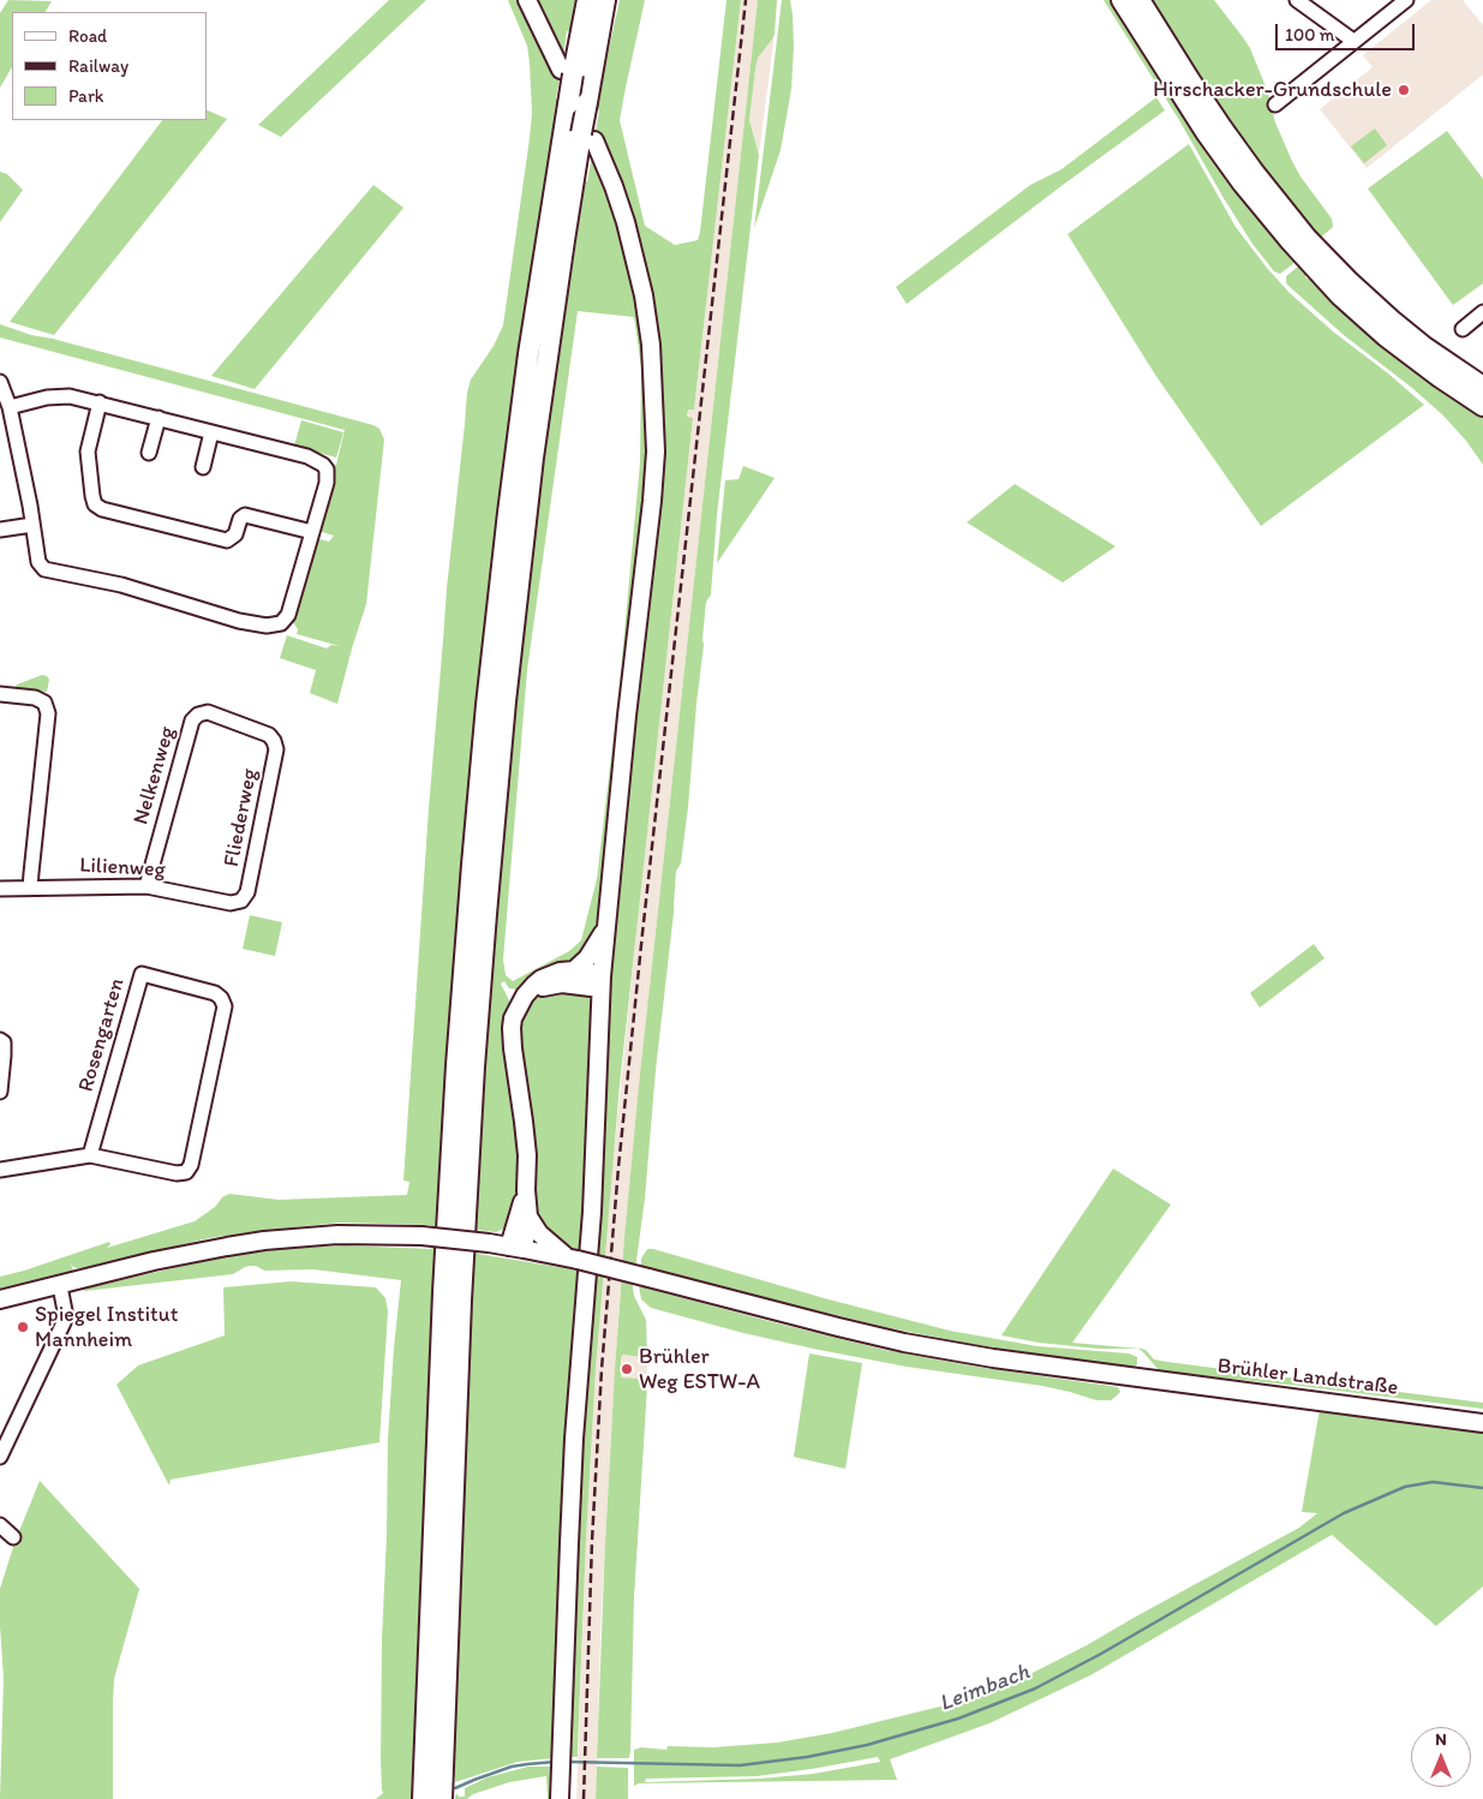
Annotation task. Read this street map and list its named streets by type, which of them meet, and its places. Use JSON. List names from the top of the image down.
{
  "streets": {
    "main road": ["Brühler Landstraße"],
    "street": [
      "Nelkenweg",
      "Fliederweg",
      "Lilienweg",
      "Rosengarten"
    ]
  },
  "crossings": [
    ["Nelkenweg", "Fliederweg"],
    ["Nelkenweg", "Lilienweg"],
    ["Fliederweg", "Lilienweg"]
  ],
  "water": ["Leimbach"],
  "places": ["Hirschacker-Grundschule", "Spiegel Institut Mannheim", "Brühler Weg ESTW-A"],
  "legend": ["Road", "Railway", "Park"],
  "scale_bar": "100 m",
  "north": "top"
}
